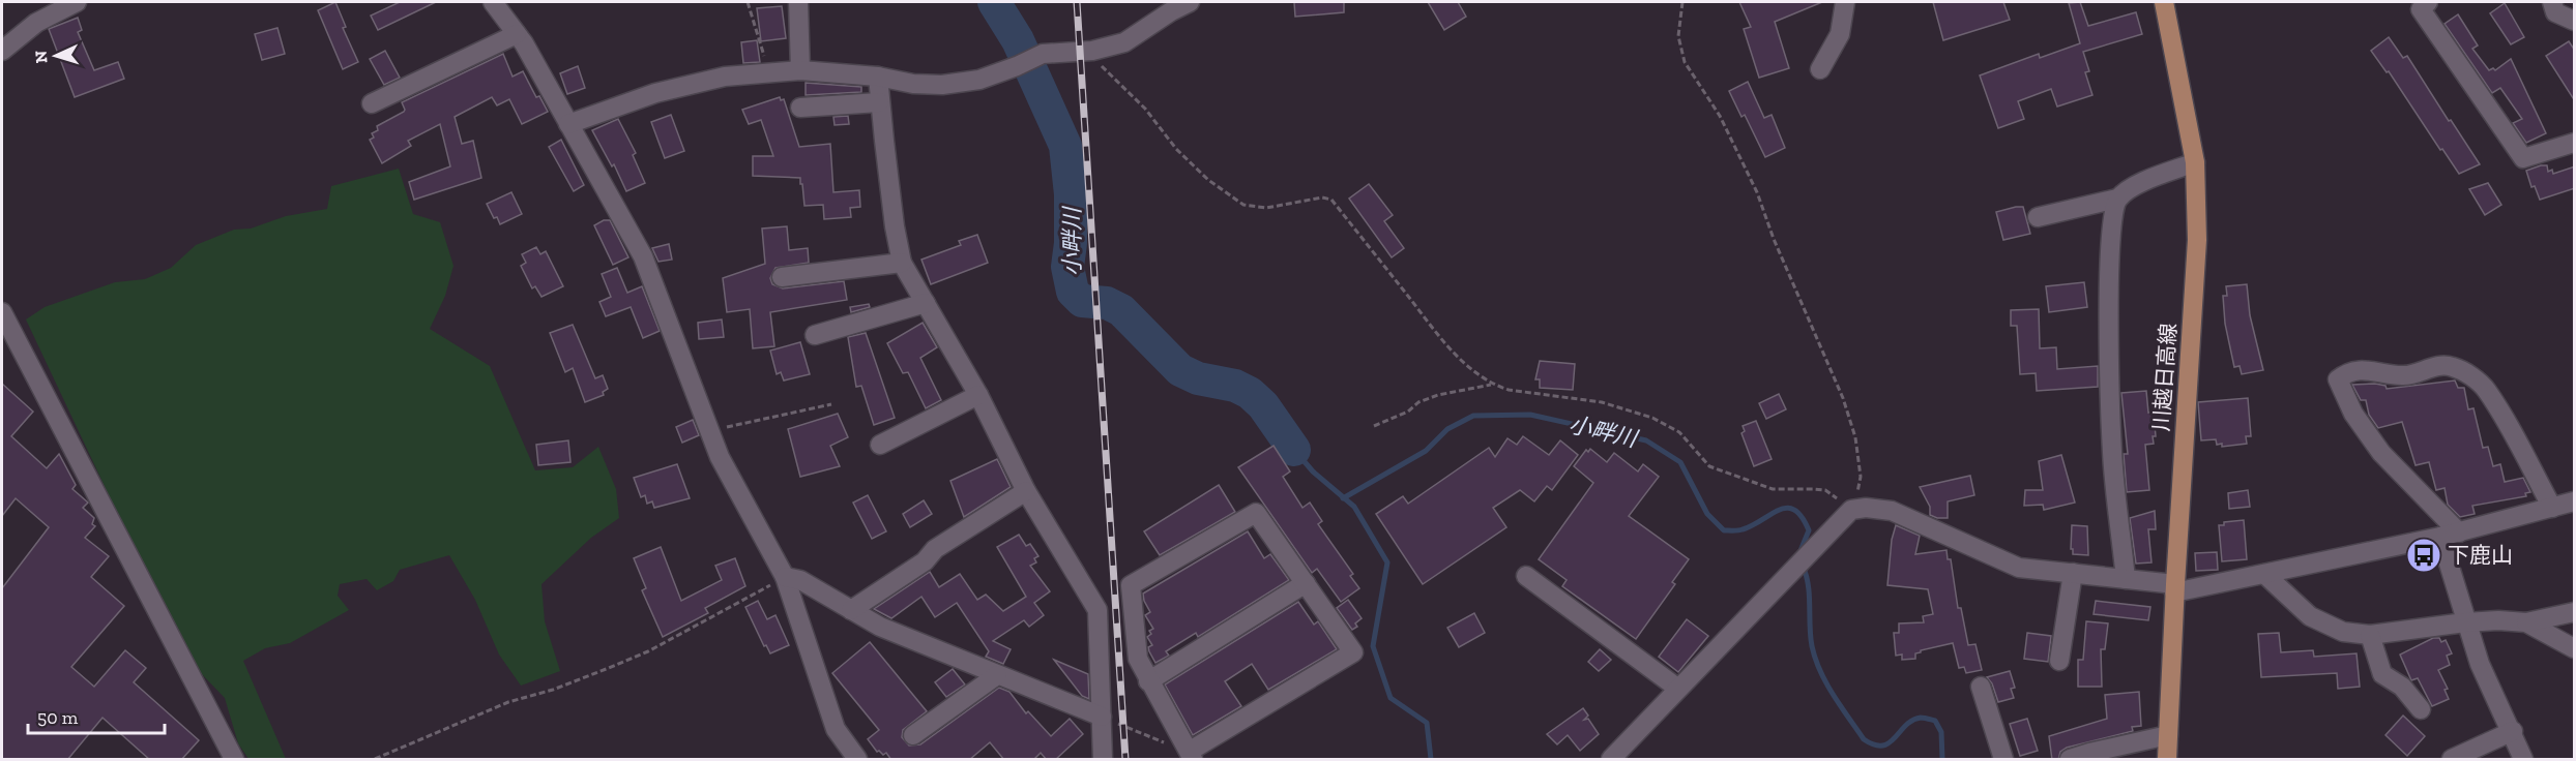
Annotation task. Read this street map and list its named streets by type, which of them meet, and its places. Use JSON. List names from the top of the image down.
{
  "streets": {
    "main road": ["川越日高線"]
  },
  "water": ["小畔川"],
  "places": {
    "bus stop": ["下鹿山"]
  },
  "scale_bar": "50 m",
  "north": "left"
}
